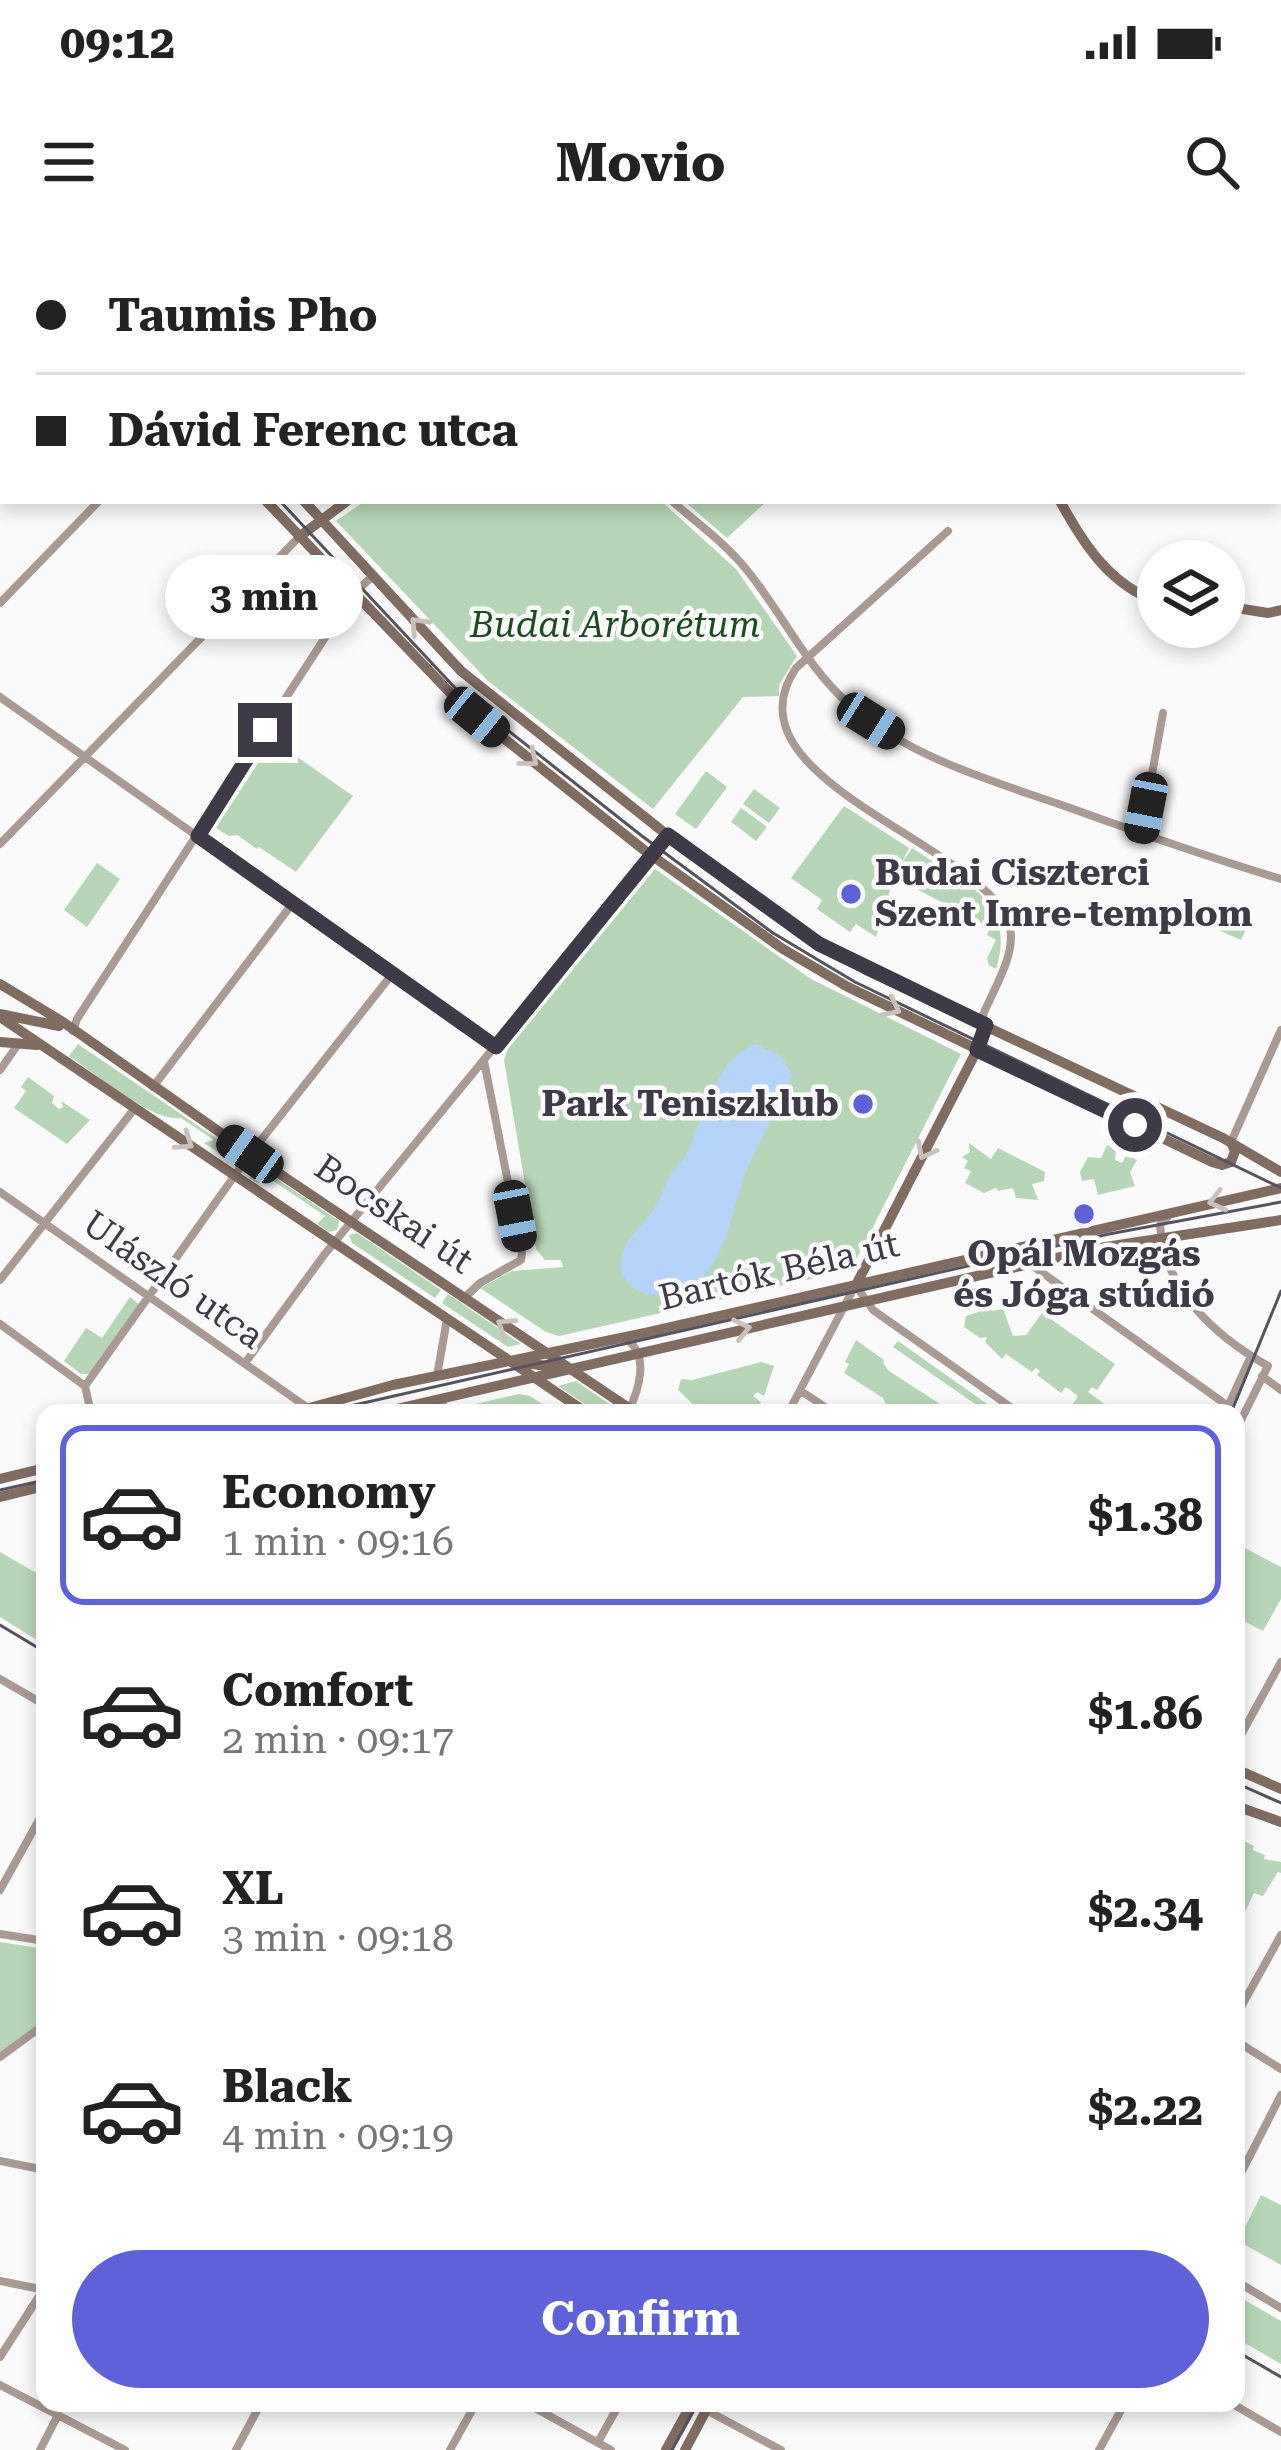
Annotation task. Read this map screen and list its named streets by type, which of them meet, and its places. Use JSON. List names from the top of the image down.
{
  "streets": {
    "main road": ["Bocskai út", "Bartók Béla út"],
    "street": ["Ulászló utca"]
  },
  "crossings": [
    ["Bocskai út", "Bartók Béla út"]
  ],
  "parks": ["Budai Arborétum"],
  "places": ["Budai Ciszterci Szent Imre-templom", "Park Teniszklub", "Opál Mozgás és Jóga stúdió"],
  "page": {
    "status": "09:12",
    "header": "Movio",
    "banner": ["Taumis Pho", "Dávid Ferenc utca"],
    "bubble": "3 min",
    "list": [
      {
        "name": "Economy",
        "note": "1 min · 09:16",
        "value": "$1.38"
      },
      {
        "name": "Comfort",
        "note": "2 min · 09:17",
        "value": "$1.86"
      },
      {
        "name": "XL",
        "note": "3 min · 09:18",
        "value": "$2.34"
      },
      {
        "name": "Black",
        "note": "4 min · 09:19",
        "value": "$2.22"
      }
    ],
    "buttons": "Confirm"
  }
}
